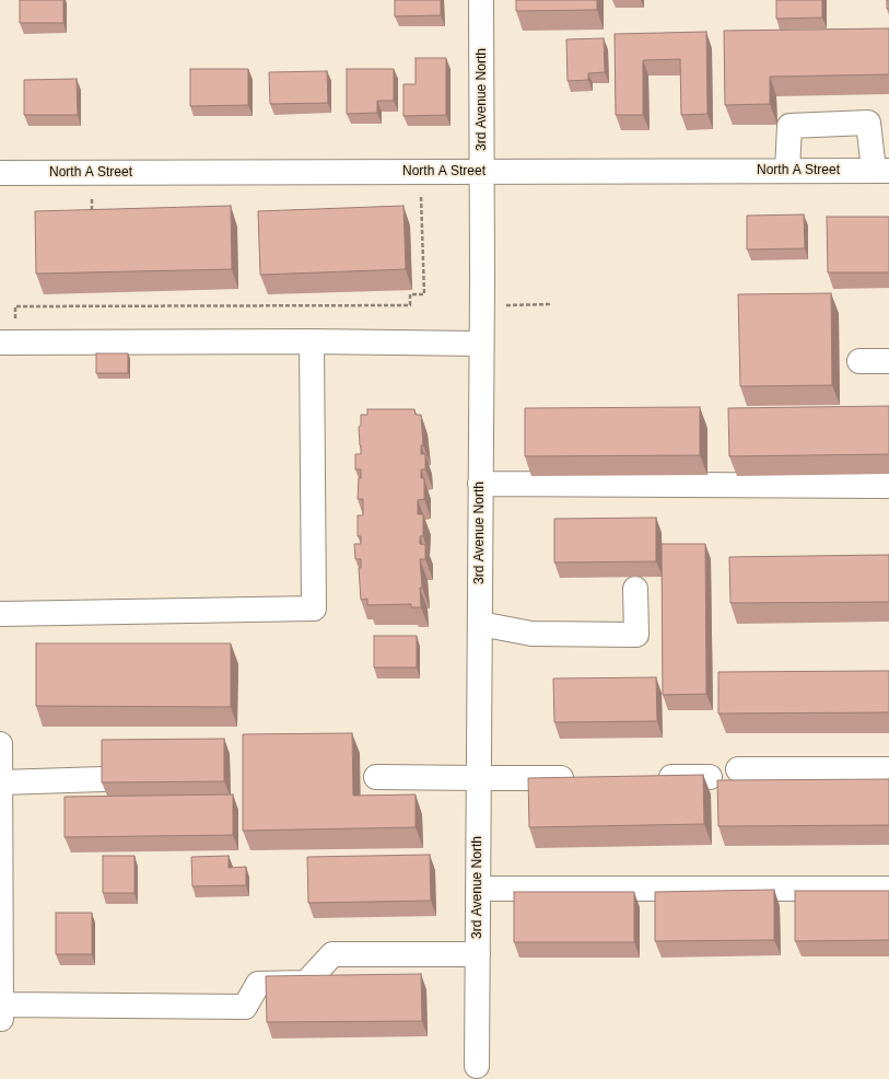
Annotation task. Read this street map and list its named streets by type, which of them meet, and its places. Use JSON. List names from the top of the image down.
{
  "streets": {
    "street": ["3rd Avenue North", "North A Street"]
  },
  "crossings": [
    ["3rd Avenue North", "North A Street"]
  ]
}
